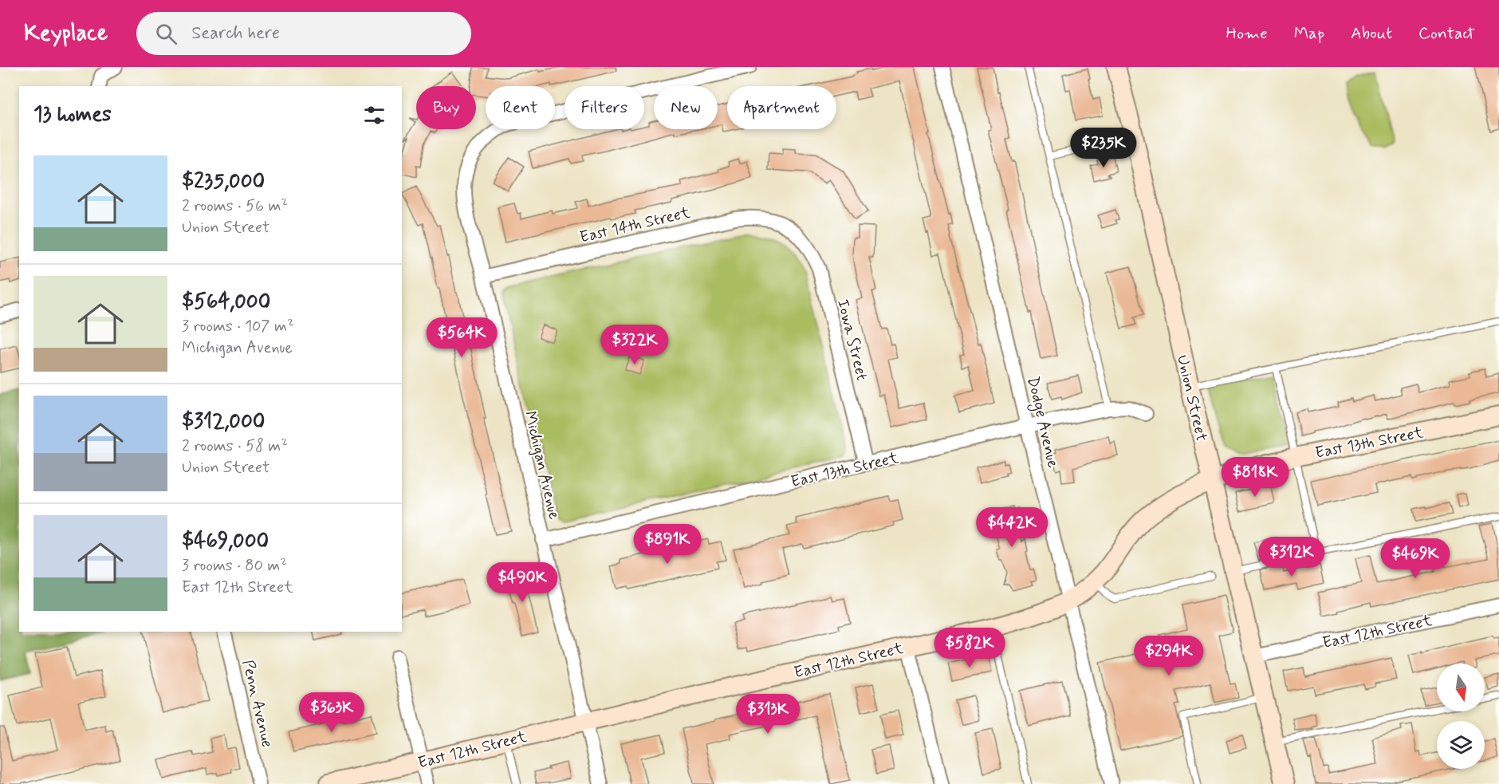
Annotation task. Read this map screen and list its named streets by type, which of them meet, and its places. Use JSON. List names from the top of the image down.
{
  "streets": {
    "street": [
      "East 14th Street",
      "Iowa Street",
      "Union Street",
      "Dodge Avenue",
      "East 13th Street",
      "Michigan Avenue",
      "East 12th Street",
      "Penn Avenue"
    ]
  },
  "crossings": [
    ["East 14th Street", "Iowa Street"],
    ["East 14th Street", "Michigan Avenue"],
    ["Iowa Street", "East 13th Street"],
    ["Union Street", "East 13th Street"],
    ["Union Street", "East 12th Street"],
    ["Dodge Avenue", "East 13th Street"],
    ["Dodge Avenue", "East 12th Street"],
    ["East 13th Street", "Michigan Avenue"],
    ["East 13th Street", "East 12th Street"],
    ["Michigan Avenue", "East 12th Street"]
  ],
  "north": "bottom",
  "page": {
    "header": "Keyplace",
    "search": "Search here",
    "nav": [
      "Home",
      "Map",
      "About",
      "Contact"
    ],
    "chip": [
      "Buy",
      "Rent",
      "Filters",
      "New",
      "Apartment"
    ],
    "heading": "13 homes",
    "price": [
      "$235K",
      "$564K",
      "$322K",
      "$818K",
      "$442K",
      "$891K",
      "$312K",
      "$469K",
      "$490K",
      "$582K",
      "$294K",
      "$363K",
      "$313K"
    ],
    "list": [
      {
        "name": "$235,000",
        "note": "2 rooms · 56 m² · Union Street"
      },
      {
        "name": "$564,000",
        "note": "3 rooms · 107 m² · Michigan Avenue"
      },
      {
        "name": "$312,000",
        "note": "2 rooms · 58 m² · Union Street"
      },
      {
        "name": "$469,000",
        "note": "3 rooms · 80 m² · East 12th Street"
      }
    ]
  }
}
